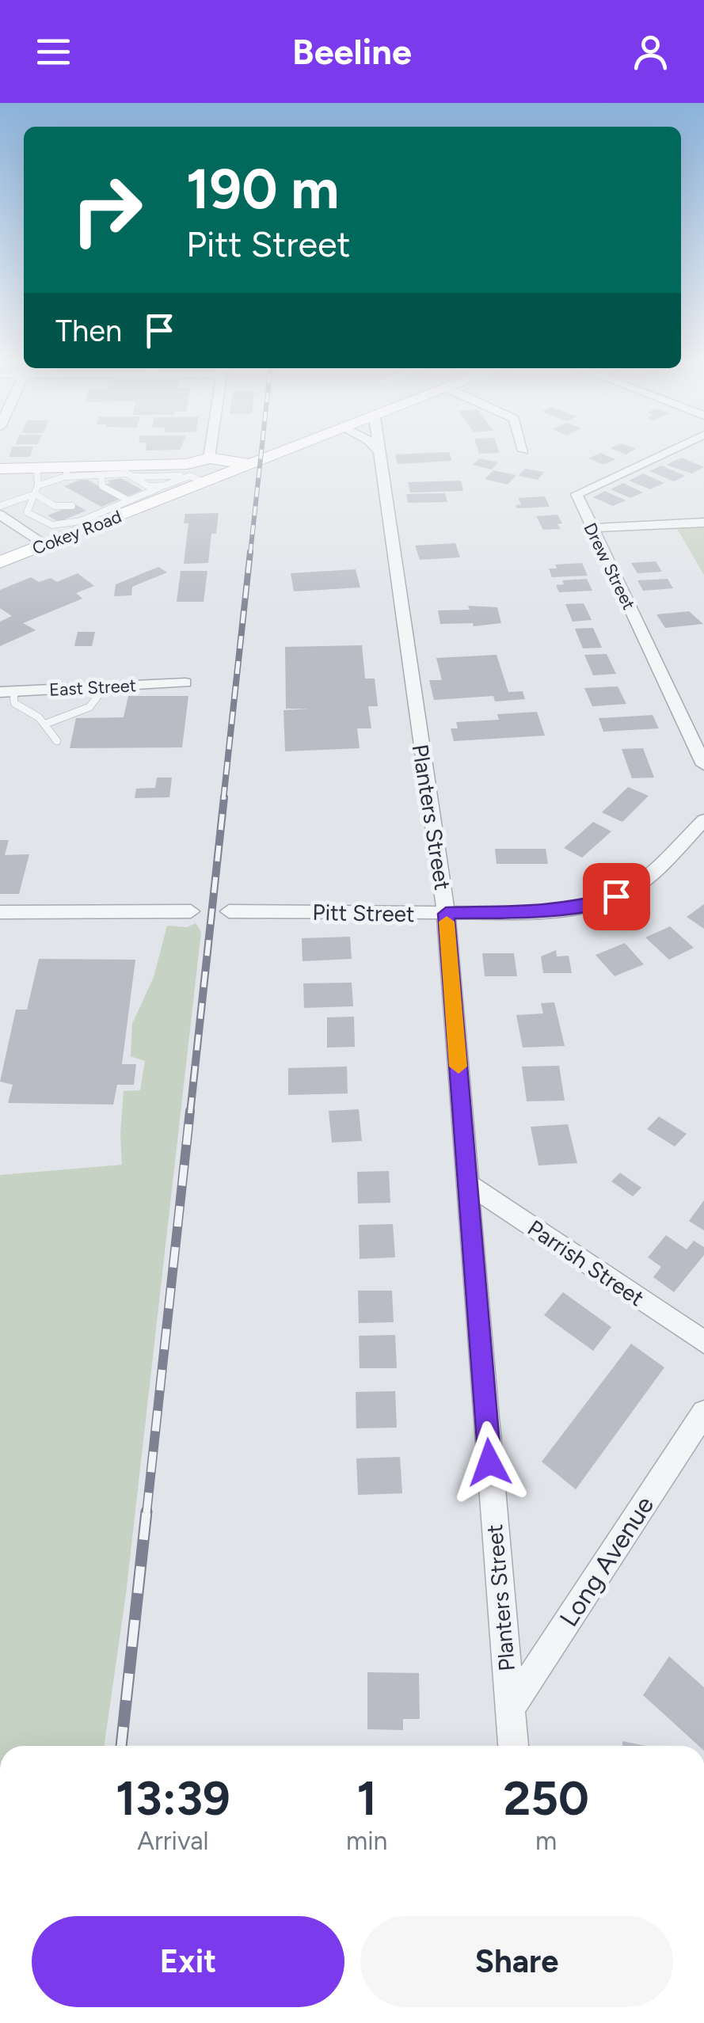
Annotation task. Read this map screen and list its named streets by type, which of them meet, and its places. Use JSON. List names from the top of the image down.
{
  "streets": {
    "street": [
      "Cokey Road",
      "Drew Street",
      "East Street",
      "Planters Street",
      "Pitt Street",
      "Parrish Street",
      "Long Avenue"
    ]
  },
  "crossings": [
    ["Planters Street", "Pitt Street"],
    ["Planters Street", "Parrish Street"],
    ["Planters Street", "Long Avenue"]
  ],
  "page": {
    "header": "Beeline",
    "turn": ["190 m", "Pitt Street"],
    "then": "Then",
    "eta": [
      "13:39",
      "Arrival",
      "1",
      "min",
      "250",
      "m"
    ],
    "buttons": ["Exit", "Share"]
  }
}
